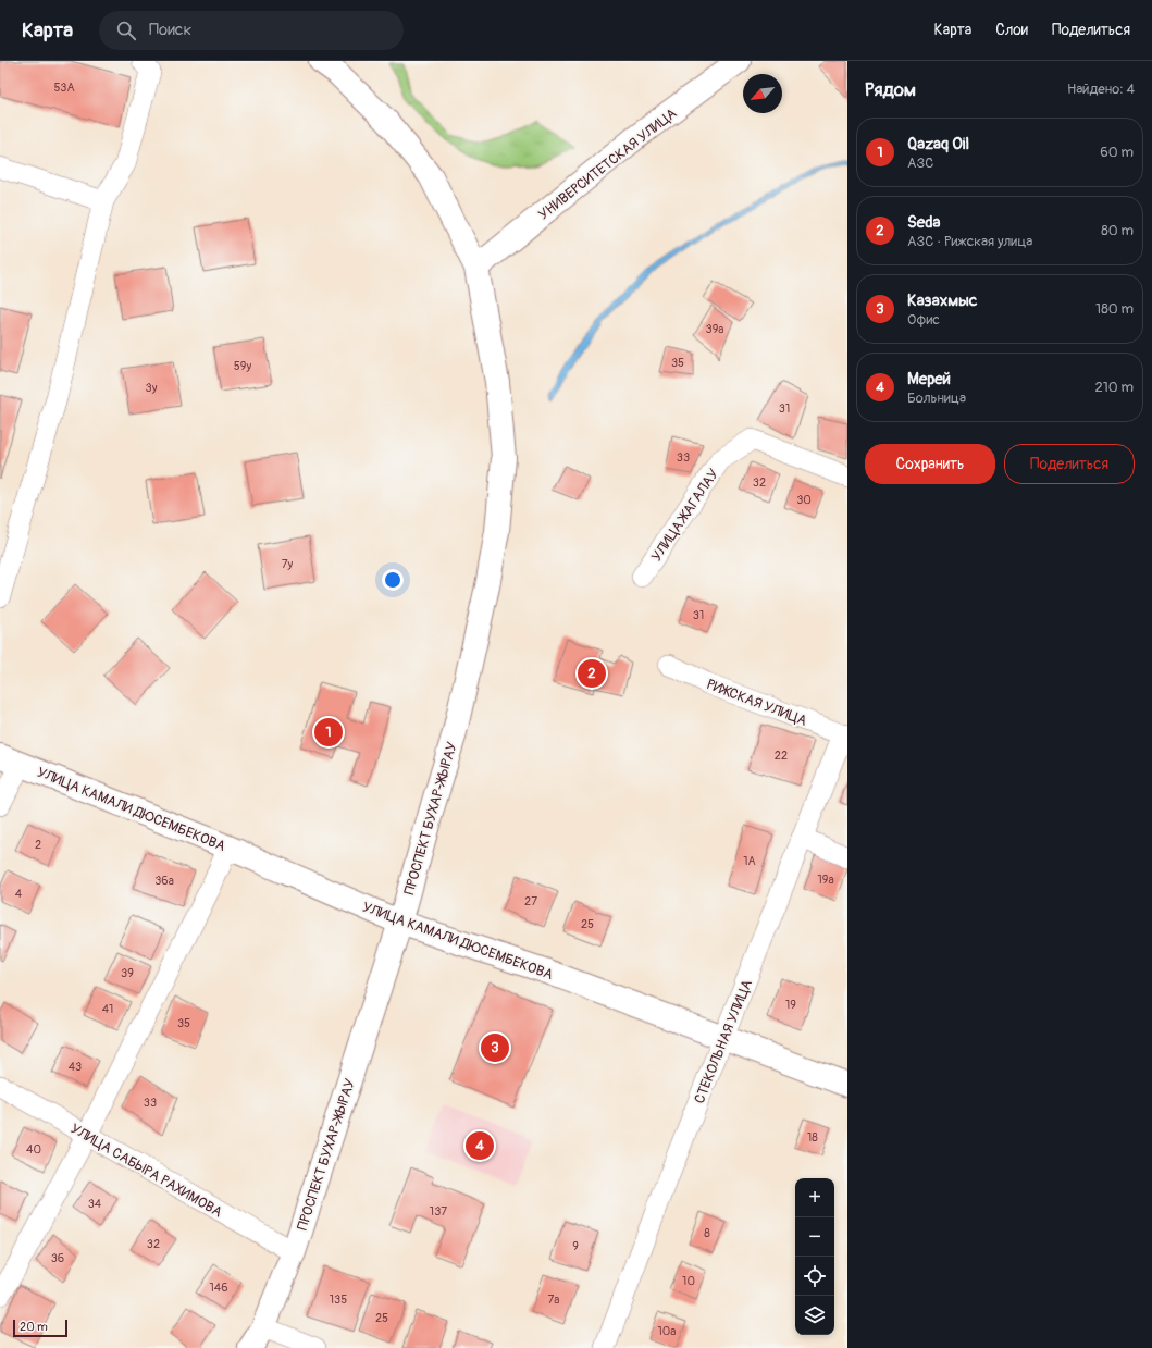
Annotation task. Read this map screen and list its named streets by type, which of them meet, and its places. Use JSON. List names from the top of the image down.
{
  "streets": {
    "main road": ["УНИВЕРСИТЕТСКАЯ УЛИЦА", "УЛИЦА КАМАЛИ ДЮСЕМБЕКОВА", "ПРОСПЕКТ БУХАР-ЖЫРАУ"],
    "street": [
      "УЛИЦА ЖАГАЛАУ",
      "РИЖСКАЯ УЛИЦА",
      "СТЕКОЛЬНАЯ УЛИЦА",
      "УЛИЦА САБЫРА РАХИМОВА"
    ]
  },
  "crossings": [
    ["УНИВЕРСИТЕТСКАЯ УЛИЦА", "ПРОСПЕКТ БУХАР-ЖЫРАУ"],
    ["РИЖСКАЯ УЛИЦА", "СТЕКОЛЬНАЯ УЛИЦА"],
    ["УЛИЦА КАМАЛИ ДЮСЕМБЕКОВА", "ПРОСПЕКТ БУХАР-ЖЫРАУ"],
    ["УЛИЦА КАМАЛИ ДЮСЕМБЕКОВА", "СТЕКОЛЬНАЯ УЛИЦА"],
    ["ПРОСПЕКТ БУХАР-ЖЫРАУ", "УЛИЦА САБЫРА РАХИМОВА"]
  ],
  "house_numbers": [
    "53А",
    "39а",
    "35",
    "59у",
    "3у",
    "31",
    "33",
    "32",
    "30",
    "7у",
    "31",
    "22",
    "2",
    "1А",
    "19а",
    "36а",
    "4",
    "27",
    "25",
    "39",
    "19",
    "41",
    "35",
    "43",
    "33",
    "18",
    "40",
    "34",
    "137",
    "8",
    "32",
    "9",
    "36",
    "10",
    "146",
    "135",
    "7а",
    "25",
    "10а"
  ],
  "scale_bar": "20 m",
  "north": "bottom left",
  "page": {
    "header": "Карта",
    "search": "Поиск",
    "nav": ["Карта", "Слои", "Поделиться"],
    "heading": ["Рядом", "Найдено: 4"],
    "list": [
      {
        "mark": "1",
        "name": "Qazaq Oil",
        "note": "АЗС",
        "value": "60 m"
      },
      {
        "mark": "2",
        "name": "Seda",
        "note": "АЗС · Рижская улица",
        "value": "80 m"
      },
      {
        "mark": "3",
        "name": "Казахмыс",
        "note": "Офис",
        "value": "180 m"
      },
      {
        "mark": "4",
        "name": "Мерей",
        "note": "Больница",
        "value": "210 m"
      }
    ],
    "buttons": ["Сохранить", "Поделиться"],
    "pins": [
      "2",
      "1",
      "3",
      "4"
    ],
    "map_buttons": ["+", "−"],
    "scale": "20 m"
  }
}
